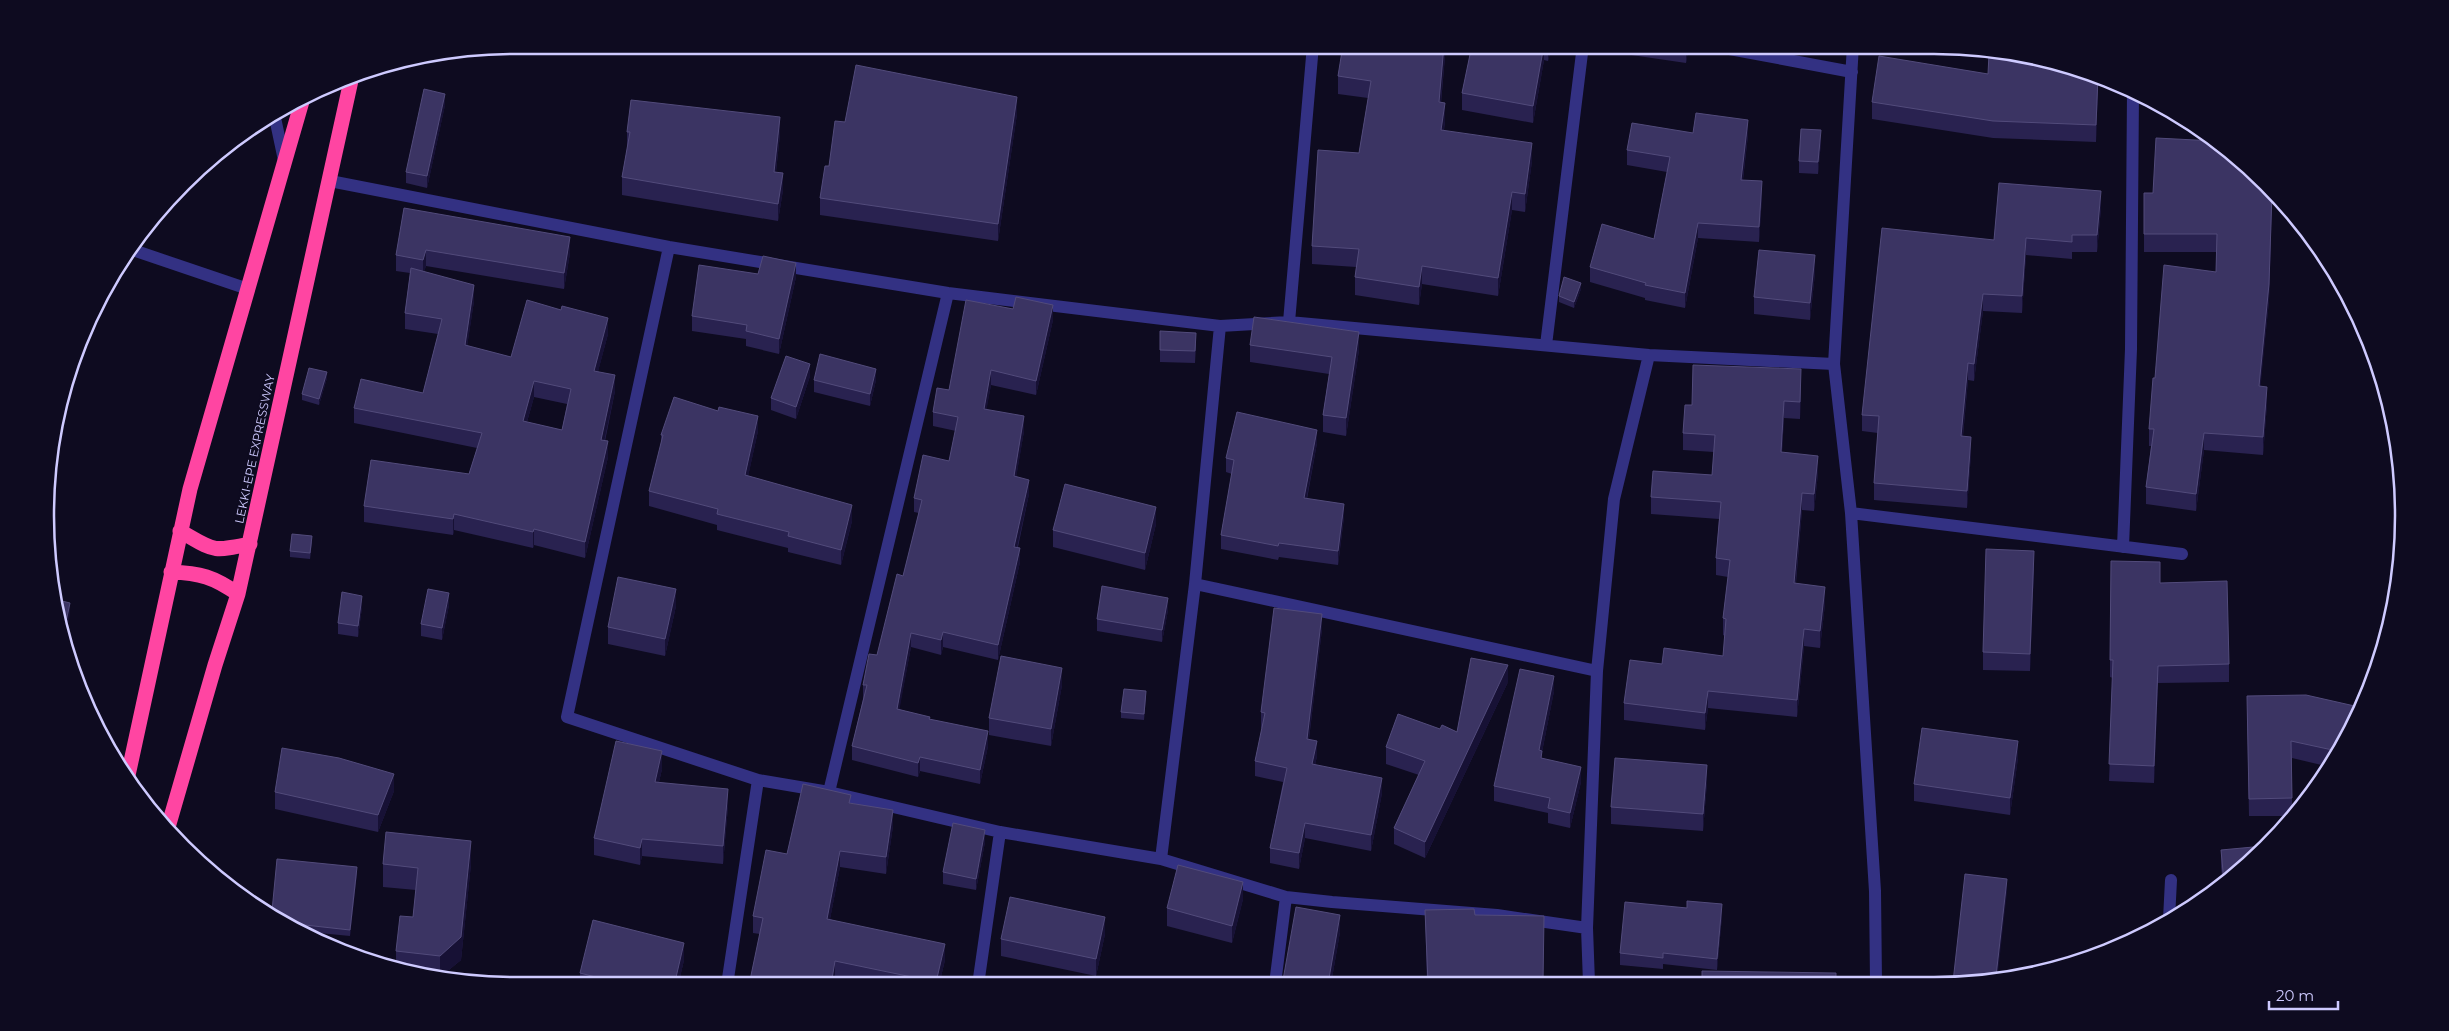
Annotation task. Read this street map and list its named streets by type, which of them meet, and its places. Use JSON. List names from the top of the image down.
{
  "streets": {
    "highway": ["LEKKI-EPE EXPRESSWAY"]
  },
  "scale_bar": "20 m"
}
